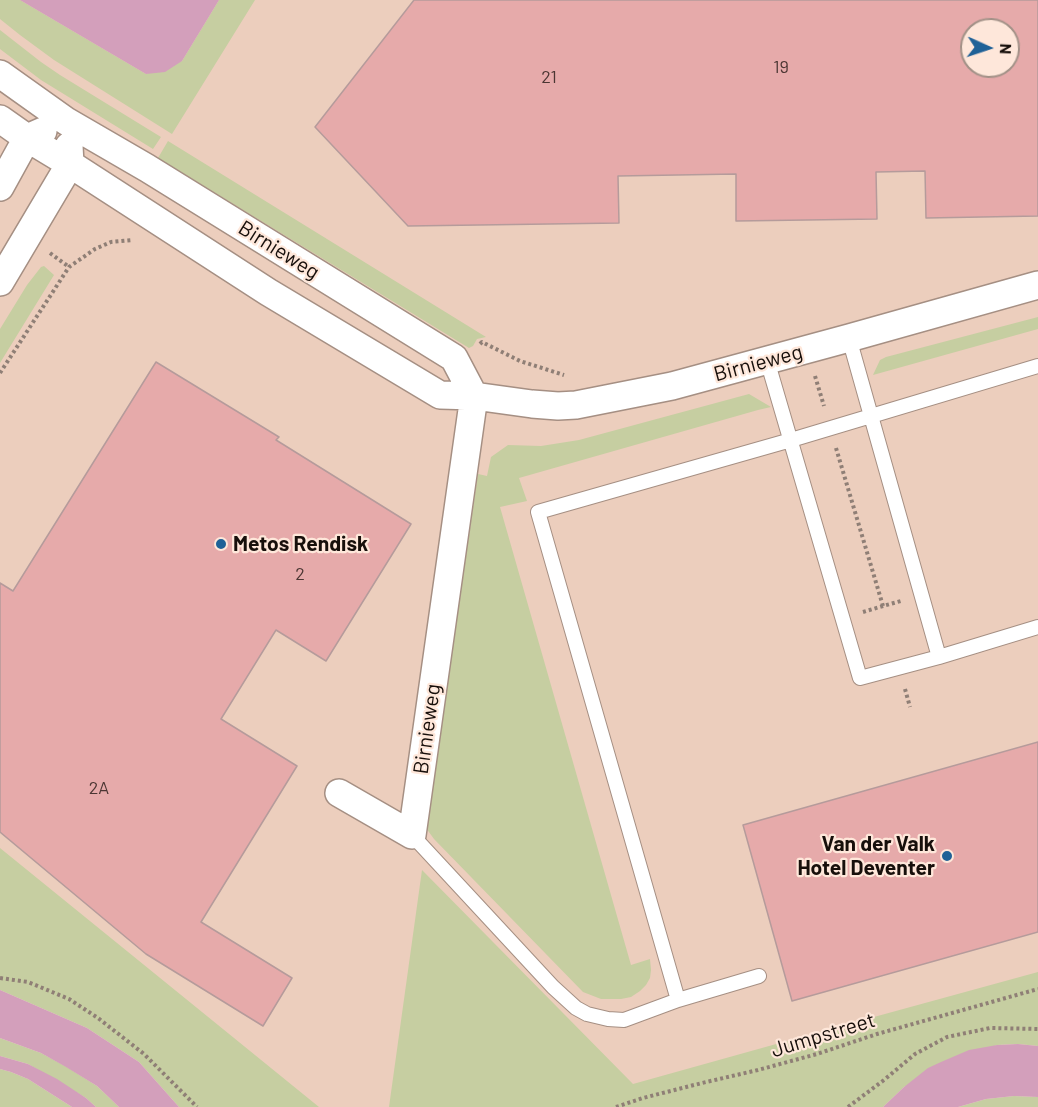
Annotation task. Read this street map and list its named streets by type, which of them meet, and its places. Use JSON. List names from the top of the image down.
{
  "streets": {
    "street": ["Birnieweg"],
    "path": ["Jumpstreet"]
  },
  "places": ["Metos Rendisk", "Van der Valk Hotel Deventer"],
  "house_numbers": [
    "19",
    "21",
    "2",
    "2A"
  ],
  "north": "right"
}
